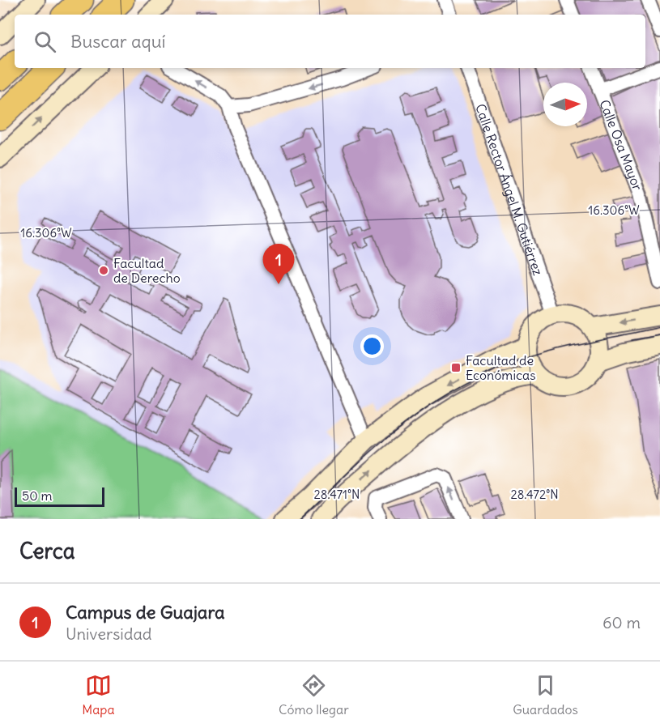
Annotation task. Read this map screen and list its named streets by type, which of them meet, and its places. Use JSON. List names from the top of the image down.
{
  "streets": {
    "street": ["Calle Osa Mayor", "Calle Rector Ángel M. Gutiérrez"]
  },
  "places": {
    "other": ["Facultad de Derecho"],
    "transit": ["Facultad de Económicas"]
  },
  "scale_bar": "50 m",
  "north": "right",
  "page": {
    "search": "Buscar aquí",
    "pins": "1",
    "scale": "50 m",
    "heading": "Cerca",
    "list": [
      {
        "mark": "1",
        "name": "Campus de Guajara",
        "note": "Universidad",
        "value": "60 m"
      }
    ],
    "nav": ["Mapa", "Cómo llegar", "Guardados"]
  },
  "coordinates": ["16.306°W", "28.471°N", "28.472°N"]
}
